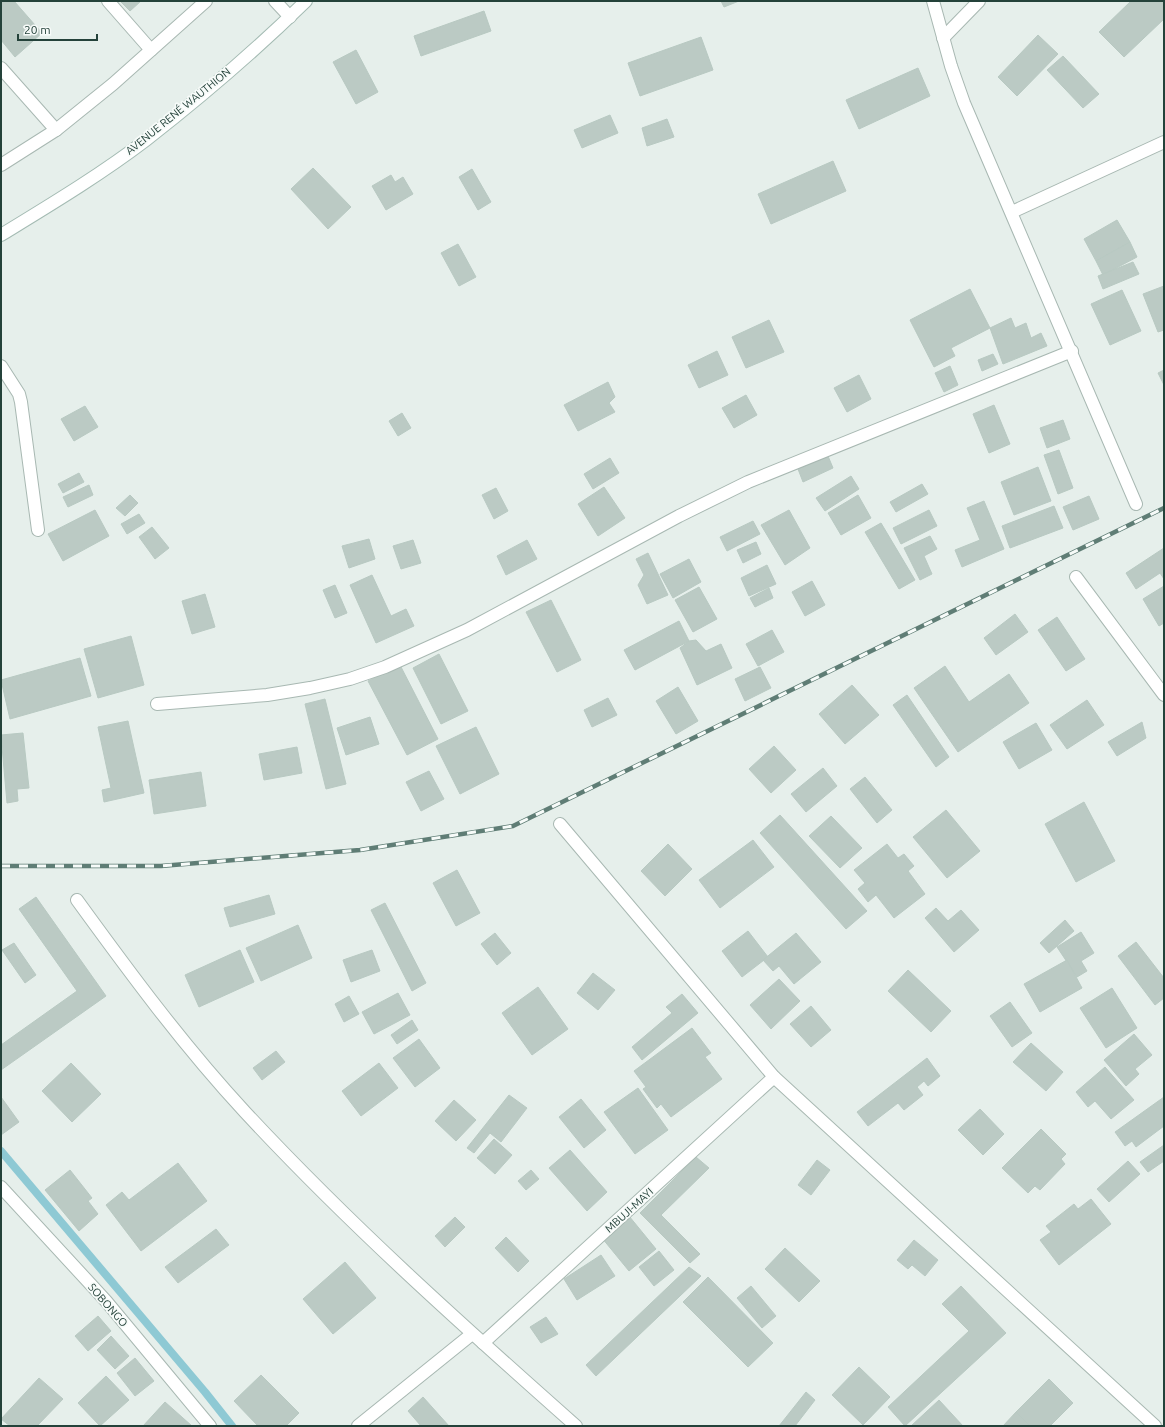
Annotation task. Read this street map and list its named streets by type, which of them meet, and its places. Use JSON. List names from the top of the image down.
{
  "streets": {
    "street": ["AVENUE RENÉ WAUTHION", "MBUJI-MAYI", "SOBONGO"]
  },
  "scale_bar": "20 m"
}
